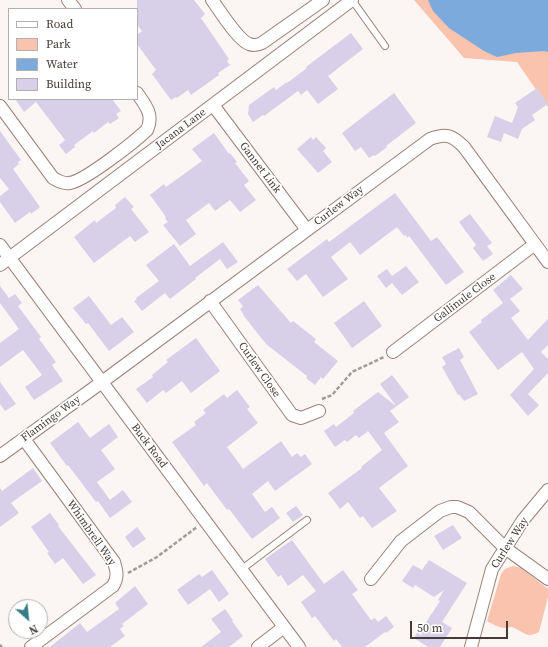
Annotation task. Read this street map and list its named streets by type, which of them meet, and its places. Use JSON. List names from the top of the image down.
{
  "streets": {
    "street": [
      "Jacana Lane",
      "Gannet Link",
      "Curlew Way",
      "Gallinule Close",
      "Curlew Close",
      "Flamingo Way",
      "Buck Road",
      "Whimbrell Way"
    ]
  },
  "crossings": [
    ["Jacana Lane", "Gannet Link"],
    ["Jacana Lane", "Buck Road"],
    ["Gannet Link", "Curlew Way"],
    ["Curlew Way", "Gallinule Close"],
    ["Curlew Way", "Curlew Close"],
    ["Curlew Way", "Flamingo Way"],
    ["Curlew Way", "Buck Road"],
    ["Flamingo Way", "Buck Road"],
    ["Flamingo Way", "Whimbrell Way"]
  ],
  "legend": [
    "Road",
    "Park",
    "Water",
    "Building"
  ],
  "scale_bar": "50 m",
  "north": "bottom right"
}
